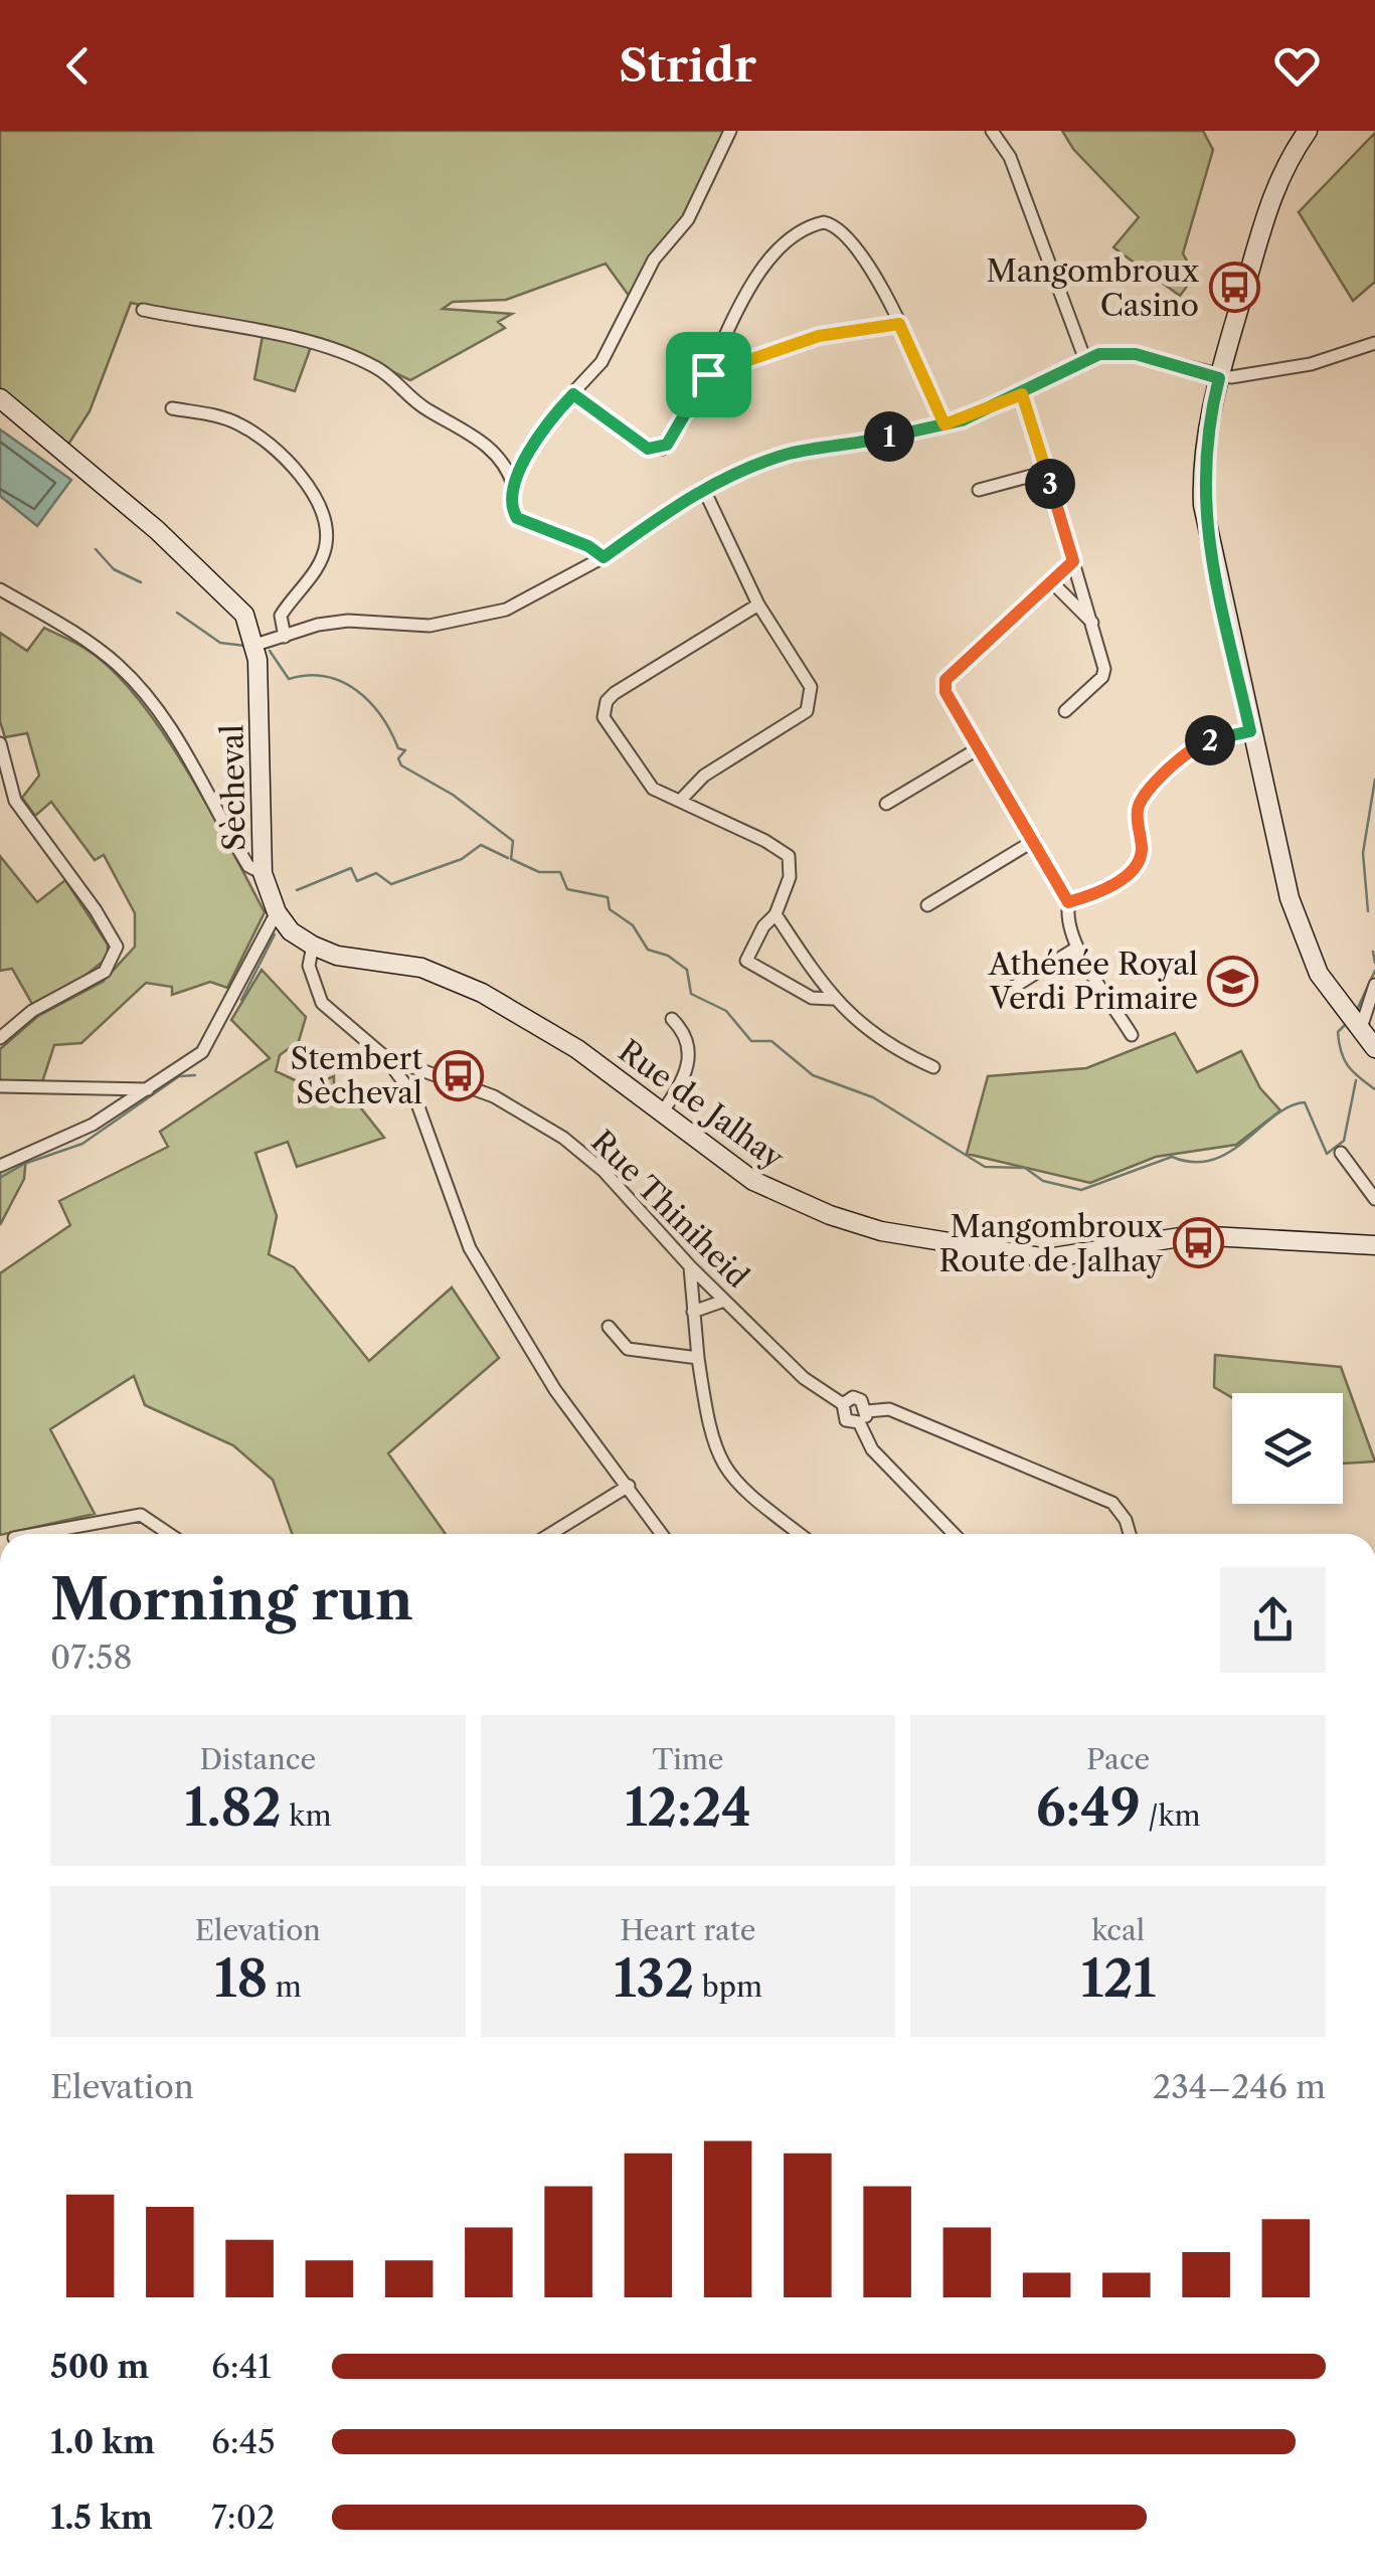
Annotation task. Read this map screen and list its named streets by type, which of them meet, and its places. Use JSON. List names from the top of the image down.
{
  "streets": {
    "main road": ["Sècheval", "Rue de Jalhay"],
    "street": ["Rue Thiniheid"]
  },
  "places": {
    "bus stop": ["Mangombroux Casino", "Stembert Sècheval", "Mangombroux Route de Jalhay"],
    "school or university": ["Athénée Royal Verdi Primaire"]
  },
  "page": {
    "header": "Stridr",
    "pins": ["1", "3", "2"],
    "heading": ["Morning run", "07:58"],
    "stats": [
      ["Distance", "1.82 km"],
      ["Time", "12:24"],
      ["Pace", "6:49 /km"],
      ["Elevation", "18 m"],
      ["Heart rate", "132 bpm"],
      ["kcal", "121"]
    ],
    "chart": ["Elevation", "234–246 m"],
    "list": [
      {
        "name": "500 m",
        "note": "6:41"
      },
      {
        "name": "1.0 km",
        "note": "6:45"
      },
      {
        "name": "1.5 km",
        "note": "7:02"
      }
    ]
  }
}
